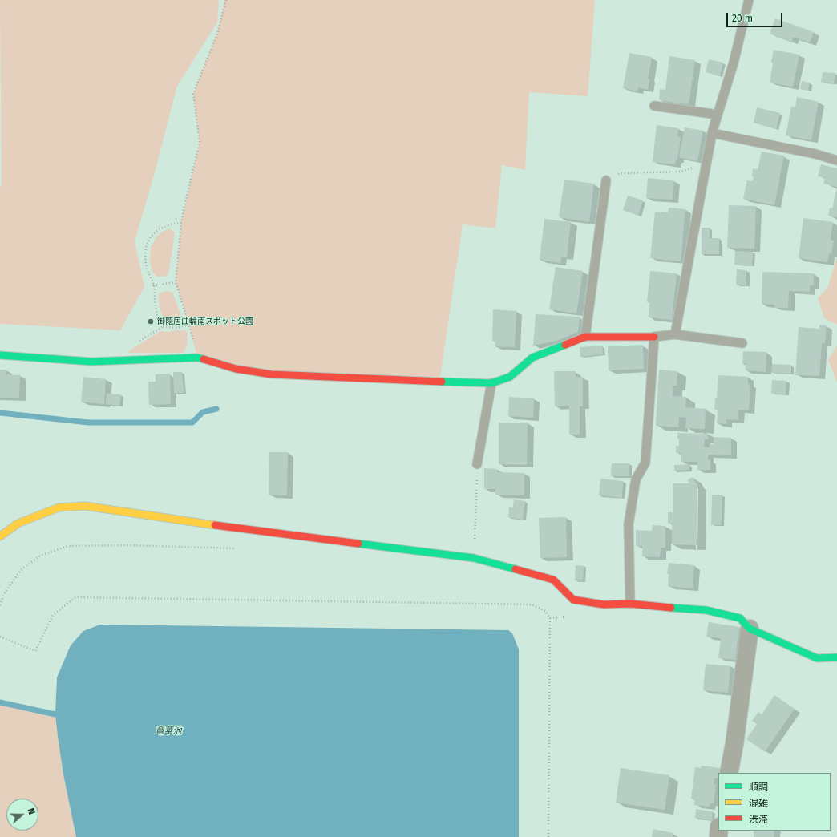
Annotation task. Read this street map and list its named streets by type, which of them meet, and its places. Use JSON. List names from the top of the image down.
{
  "water": ["竜華池"],
  "places": ["御隠居曲輪南スポット公園"],
  "legend": ["順調", "混雑", "渋滞"],
  "scale_bar": "20 m",
  "north": "right"
}
